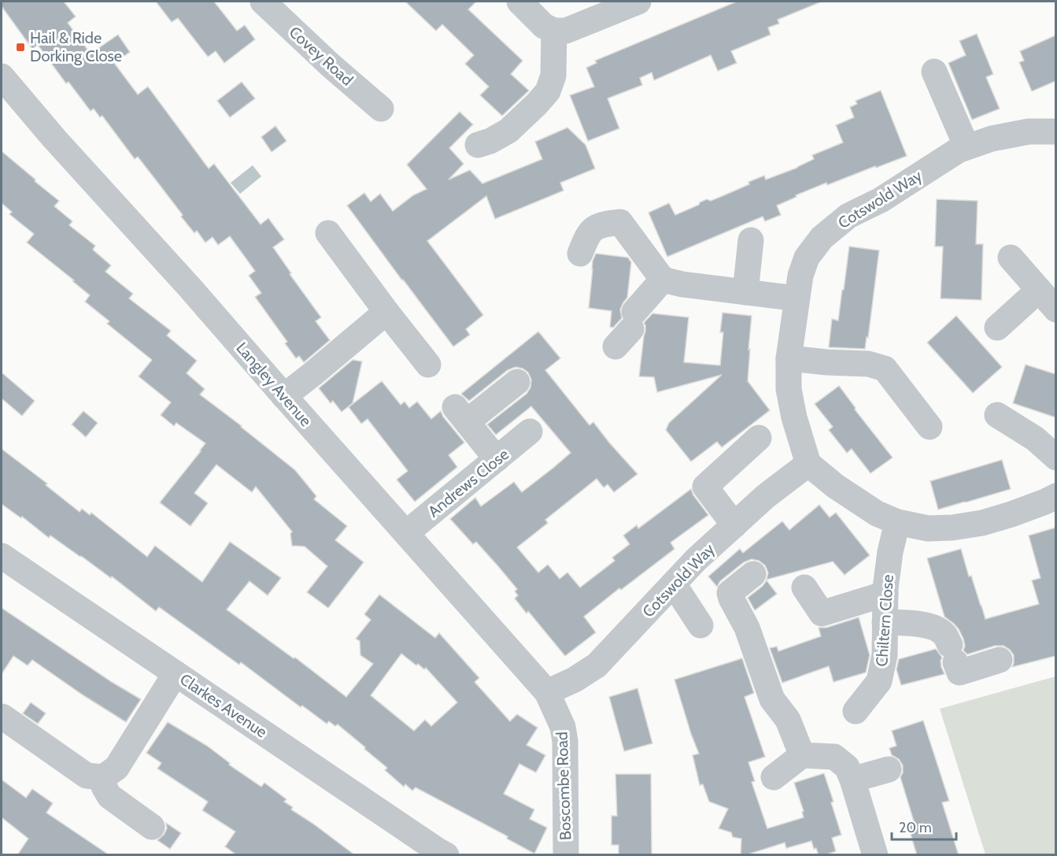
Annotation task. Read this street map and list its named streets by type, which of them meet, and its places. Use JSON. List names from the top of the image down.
{
  "streets": {
    "street": [
      "Covey Road",
      "Cotswold Way",
      "Langley Avenue",
      "Andrews Close",
      "Chiltern Close",
      "Clarkes Avenue",
      "Boscombe Road"
    ]
  },
  "crossings": [
    ["Cotswold Way", "Langley Avenue"],
    ["Cotswold Way", "Boscombe Road"],
    ["Langley Avenue", "Andrews Close"],
    ["Langley Avenue", "Boscombe Road"]
  ],
  "places": {
    "transit": ["Hail & Ride Dorking Close"]
  },
  "scale_bar": "20 m"
}
